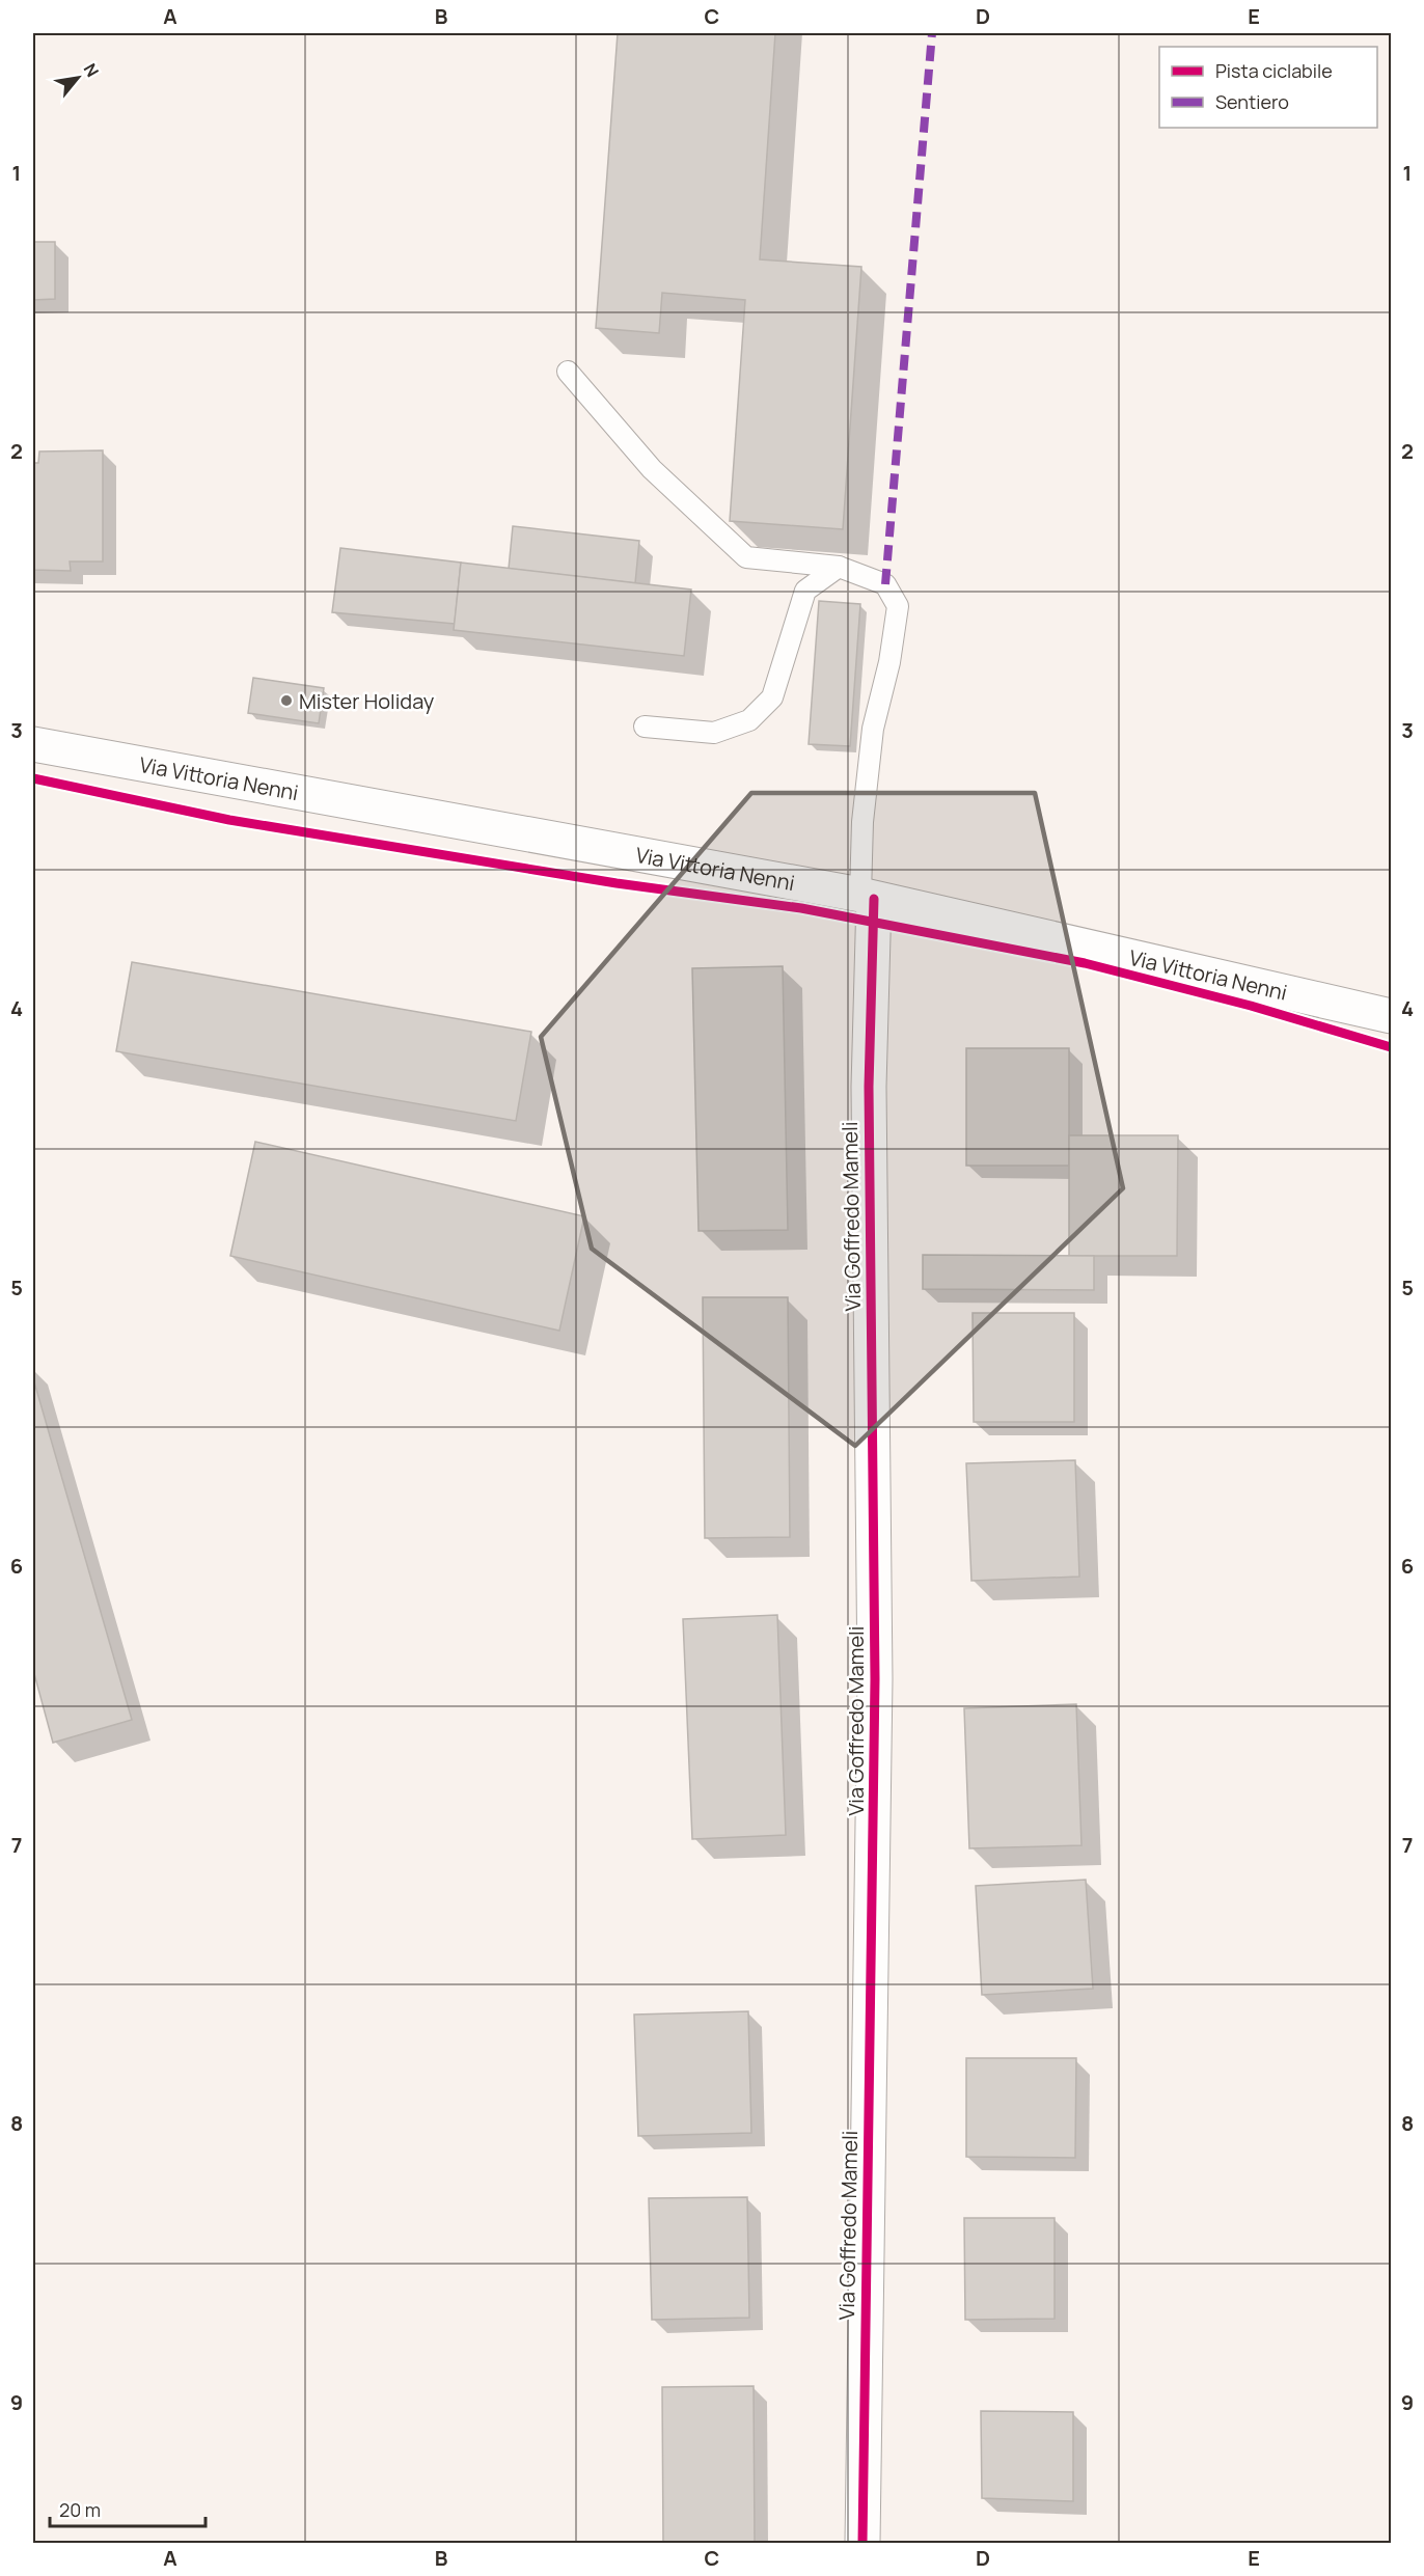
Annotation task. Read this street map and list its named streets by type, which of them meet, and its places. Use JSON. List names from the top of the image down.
{
  "streets": {
    "street": ["Via Vittoria Nenni", "Via Goffredo Mameli"]
  },
  "crossings": [
    ["Via Vittoria Nenni", "Via Goffredo Mameli"]
  ],
  "places": ["Mister Holiday"],
  "legend": ["Pista ciclabile", "Sentiero"],
  "scale_bar": "20 m",
  "north": "top right",
  "grid": {
    "columns": [
      "A",
      "B",
      "C",
      "D",
      "E"
    ],
    "rows": [
      "1",
      "2",
      "3",
      "4",
      "5",
      "6",
      "7",
      "8",
      "9"
    ]
  }
}
